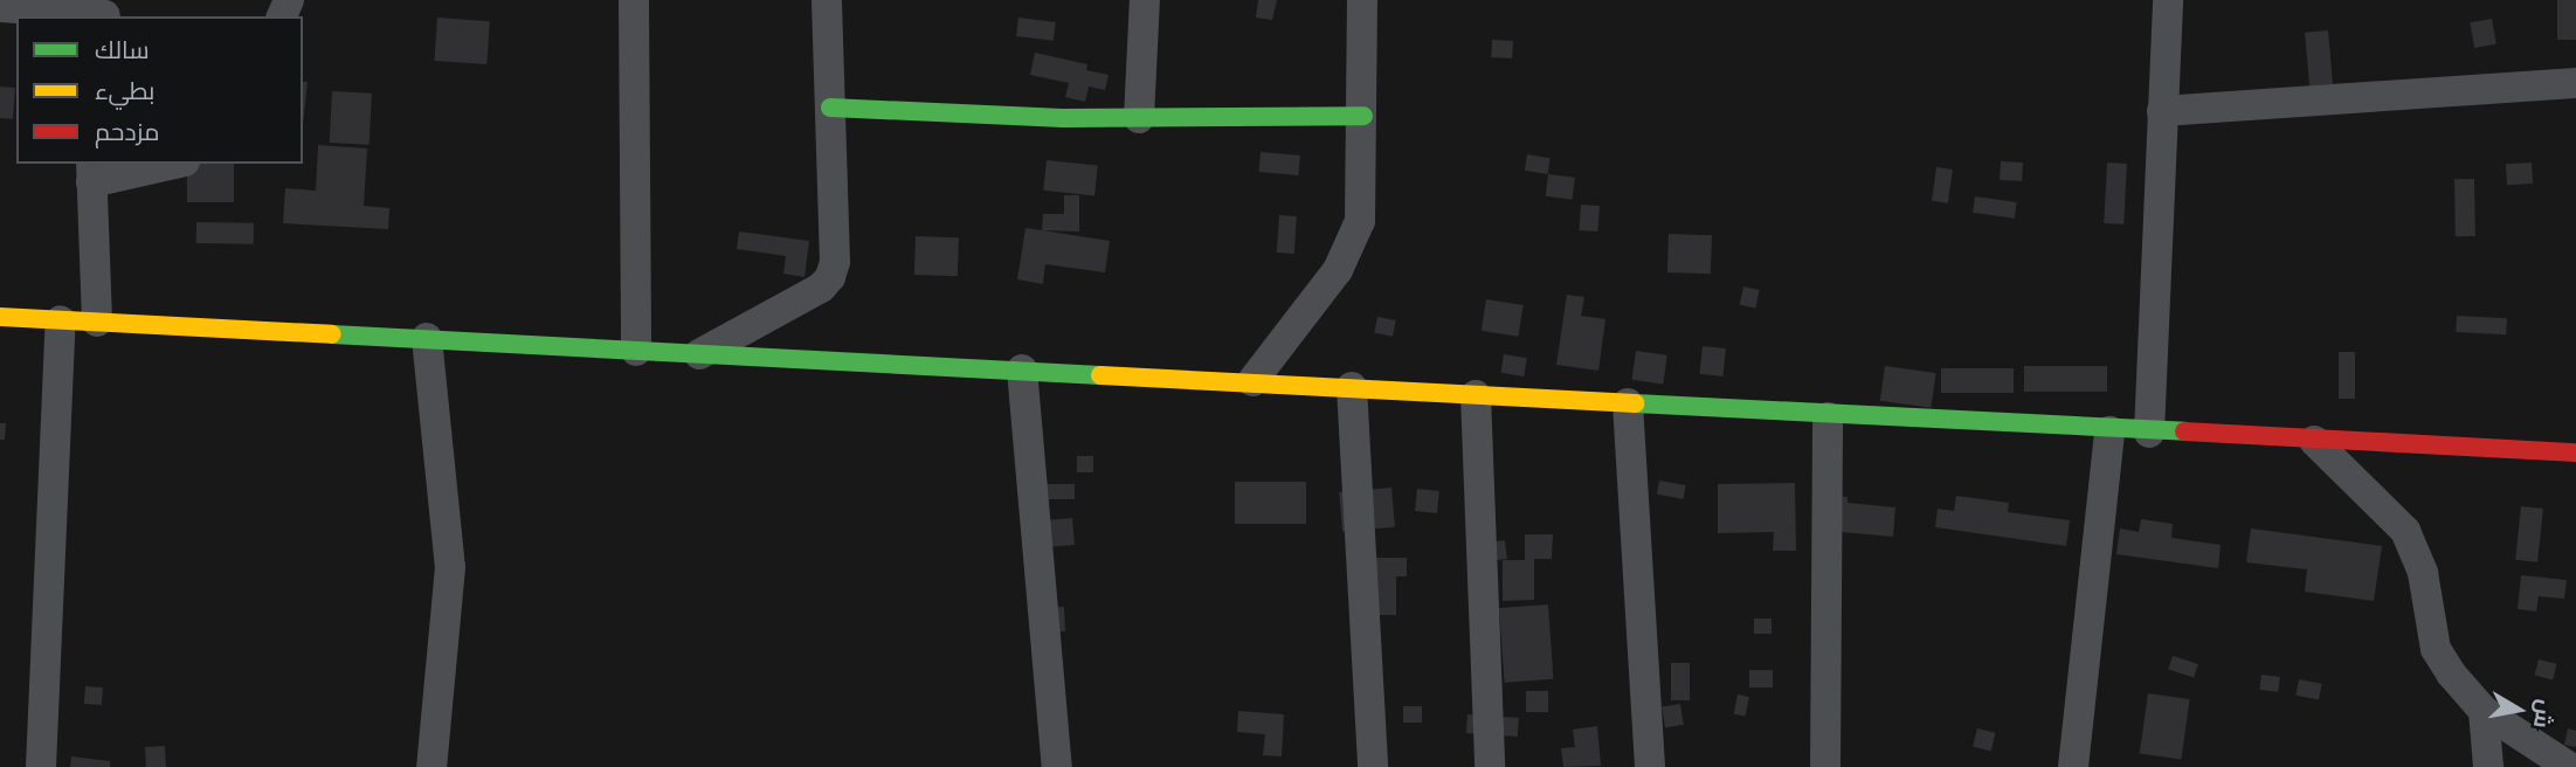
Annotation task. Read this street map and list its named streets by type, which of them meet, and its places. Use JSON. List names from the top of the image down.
{
  "legend": ["سالك", "بطيء", "مزدحم"],
  "north": "right"
}
